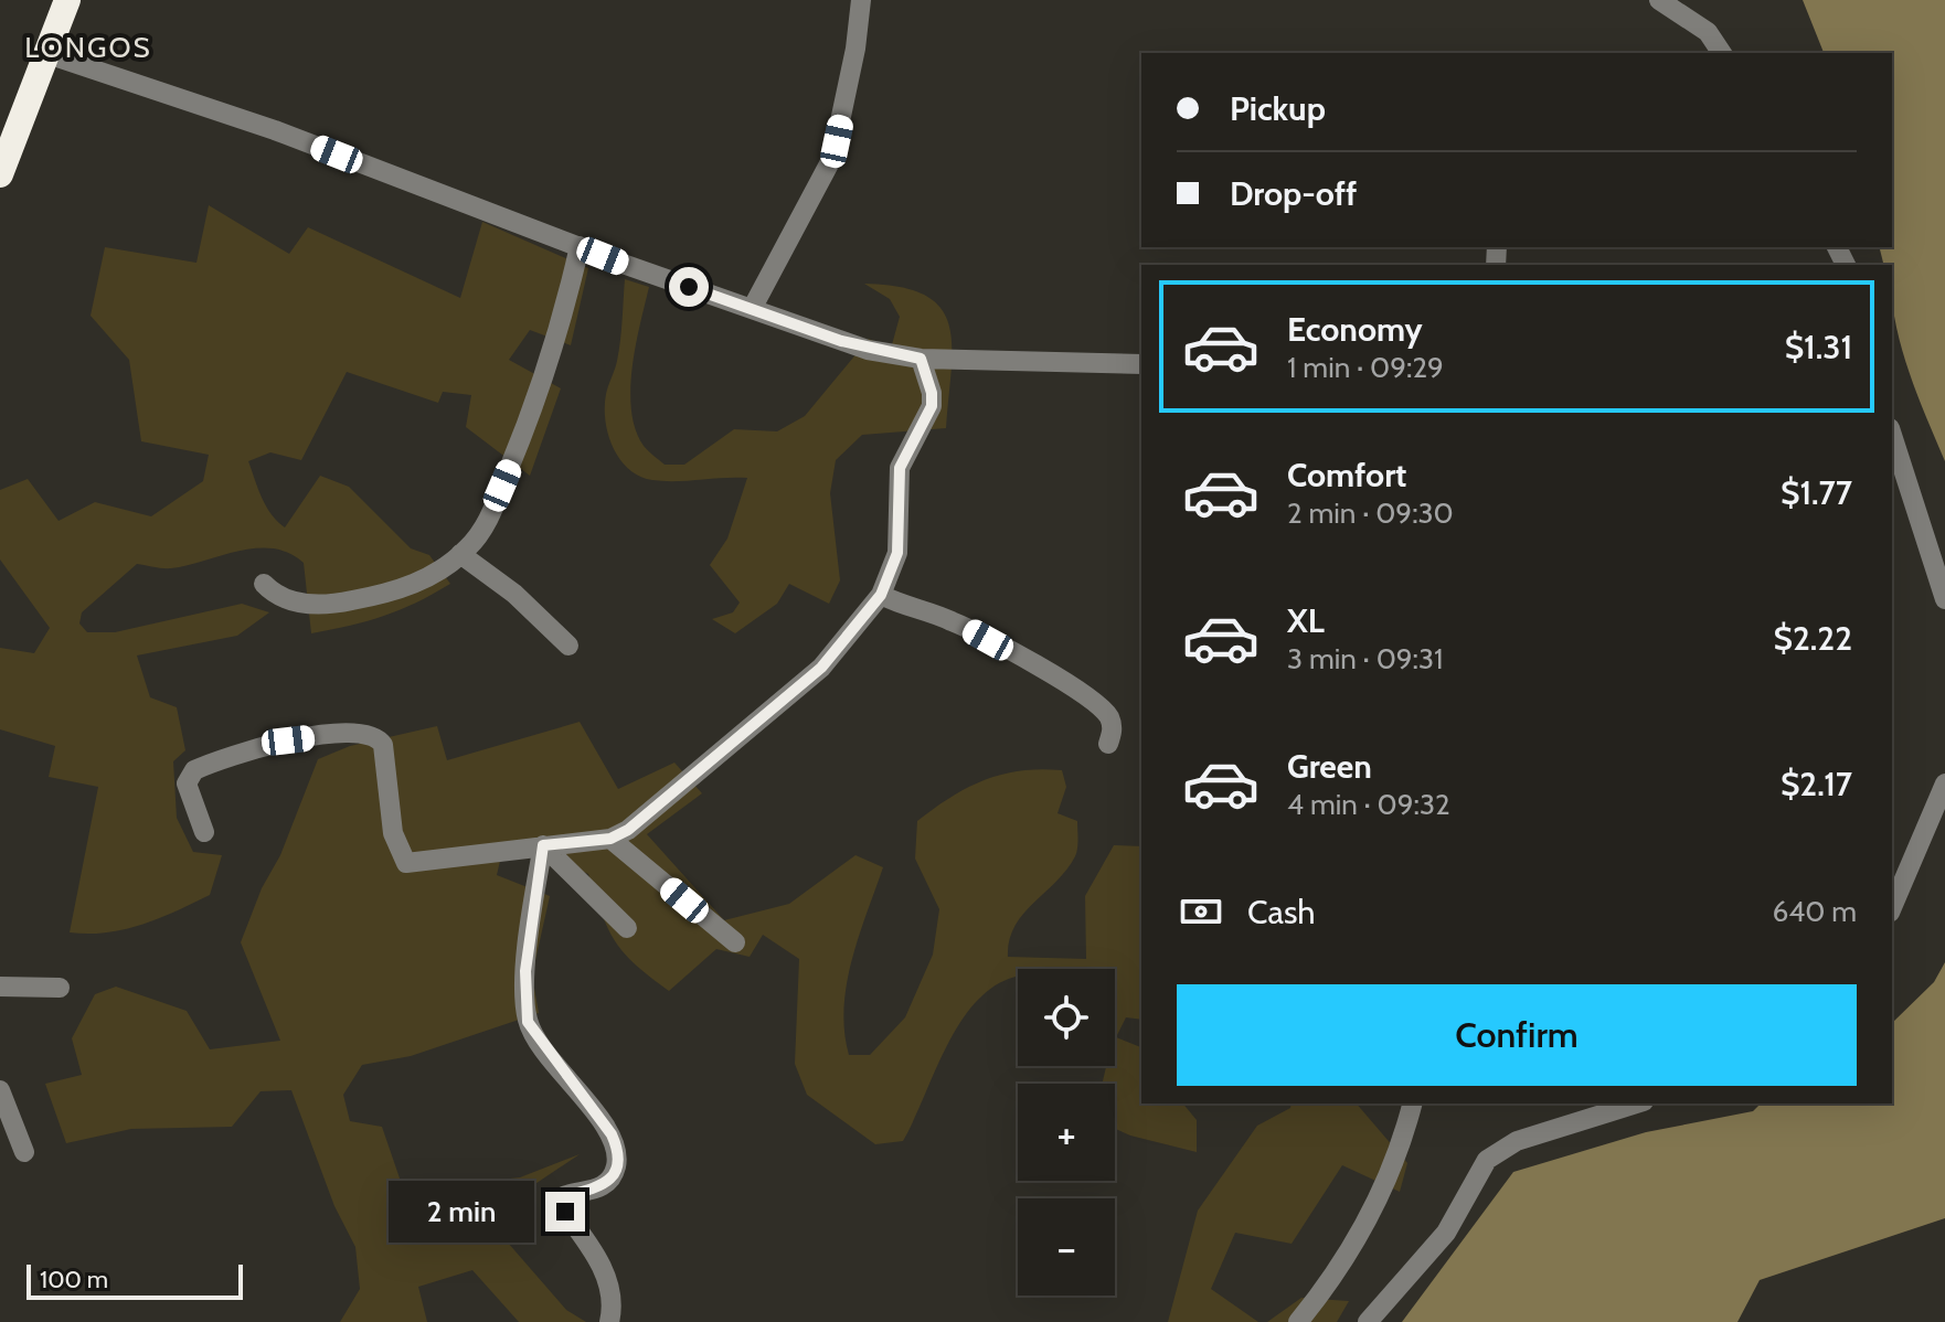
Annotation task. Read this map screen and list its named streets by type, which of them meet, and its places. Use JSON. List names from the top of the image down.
{
  "districts": ["LONGOS"],
  "scale_bar": "100 m",
  "page": {
    "banner": ["Pickup", "Drop-off"],
    "list": [
      {
        "name": "Economy",
        "note": "1 min · 09:29",
        "value": "$1.31"
      },
      {
        "name": "Comfort",
        "note": "2 min · 09:30",
        "value": "$1.77"
      },
      {
        "name": "XL",
        "note": "3 min · 09:31",
        "value": "$2.22"
      },
      {
        "name": "Green",
        "note": "4 min · 09:32",
        "value": "$2.17"
      }
    ],
    "pay": ["Cash", "640 m"],
    "buttons": "Confirm",
    "map_buttons": ["+", "−"],
    "bubble": "2 min",
    "scale": "100 m"
  }
}
